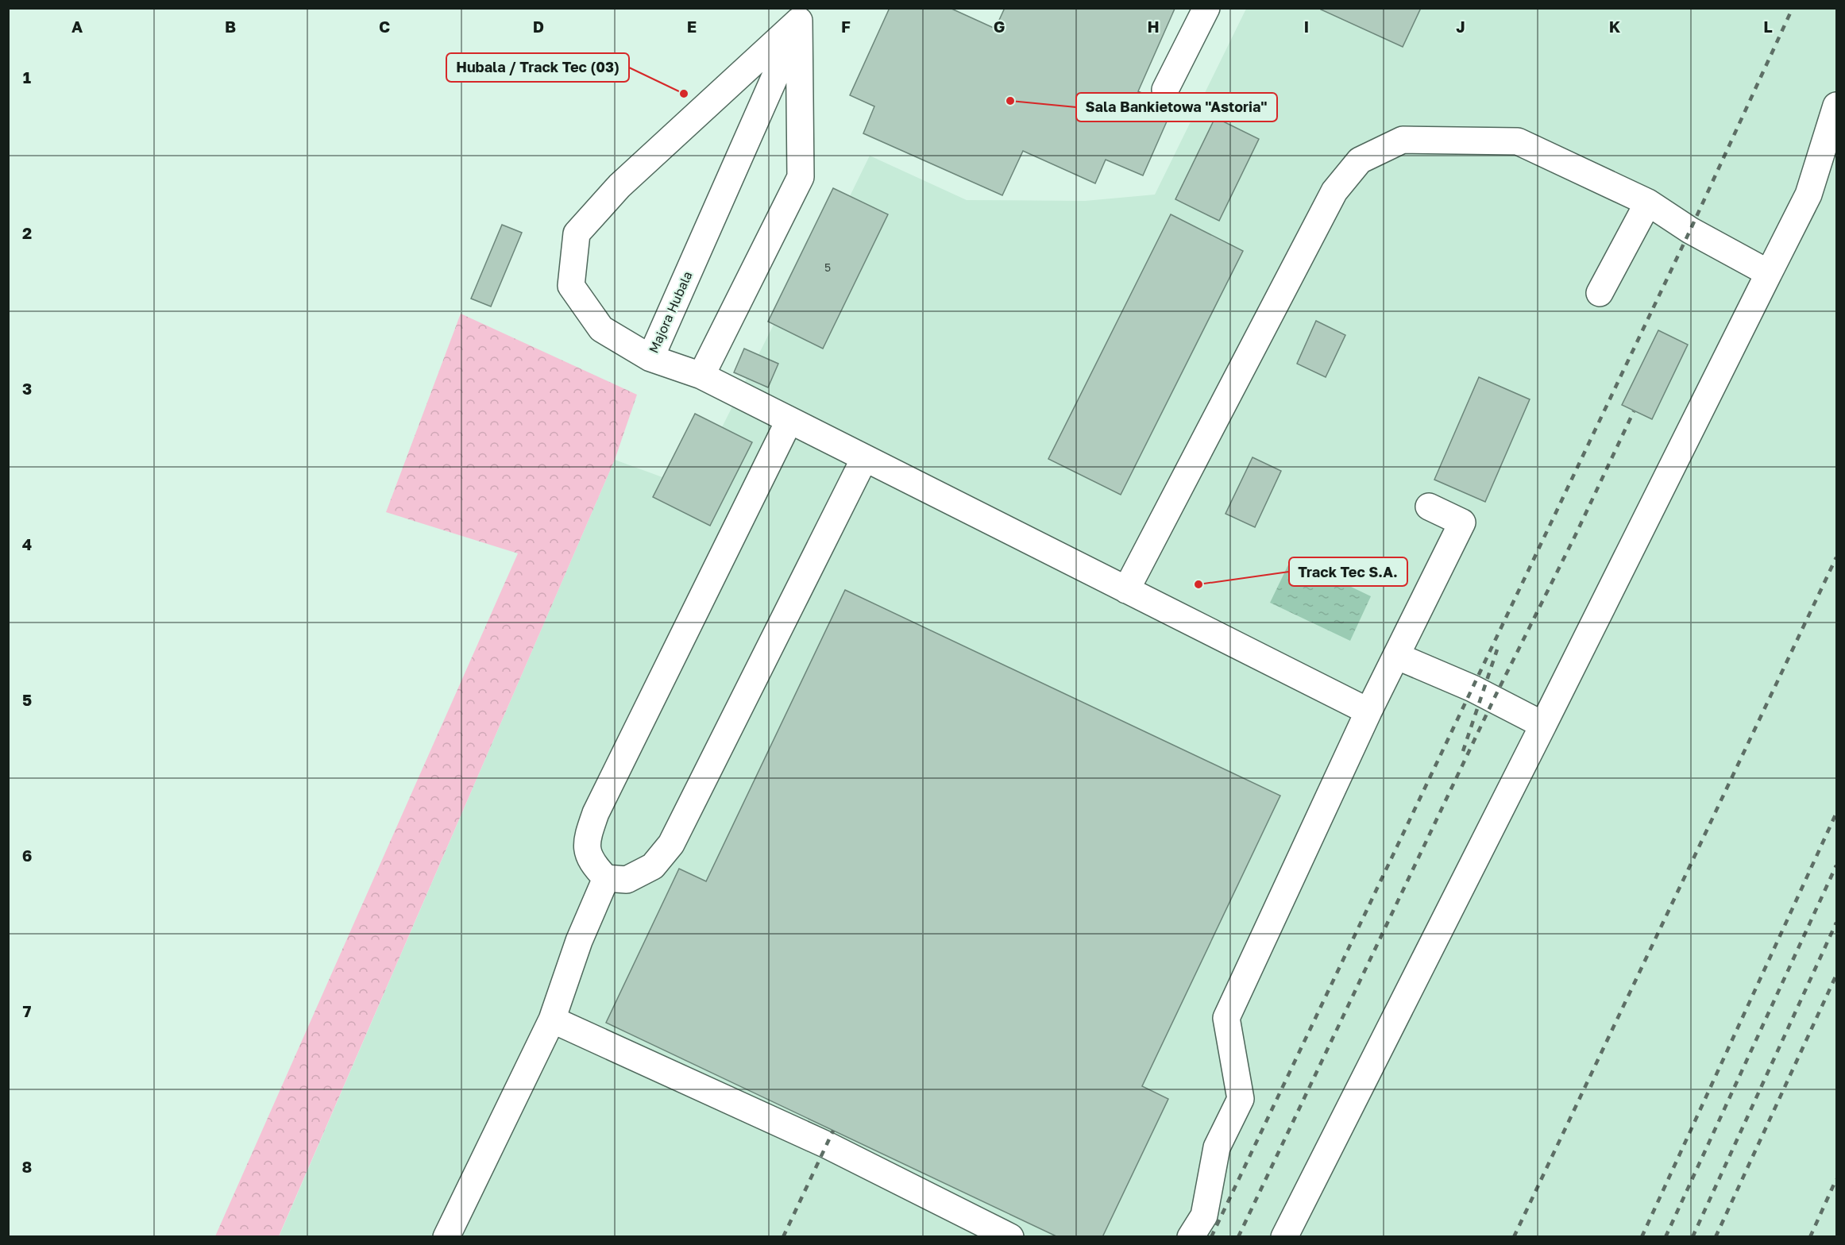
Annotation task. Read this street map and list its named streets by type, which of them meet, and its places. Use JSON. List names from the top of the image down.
{
  "streets": {
    "street": ["Majora Hubala"]
  },
  "places": ["Hubala / Track Tec (03)", "Sala Bankietowa \"Astoria\"", "Track Tec S.A."],
  "house_numbers": ["5"],
  "grid": {
    "columns": [
      "A",
      "B",
      "C",
      "D",
      "E",
      "F",
      "G",
      "H",
      "I",
      "J",
      "K",
      "L"
    ],
    "rows": [
      "1",
      "2",
      "3",
      "4",
      "5",
      "6",
      "7",
      "8"
    ]
  }
}
